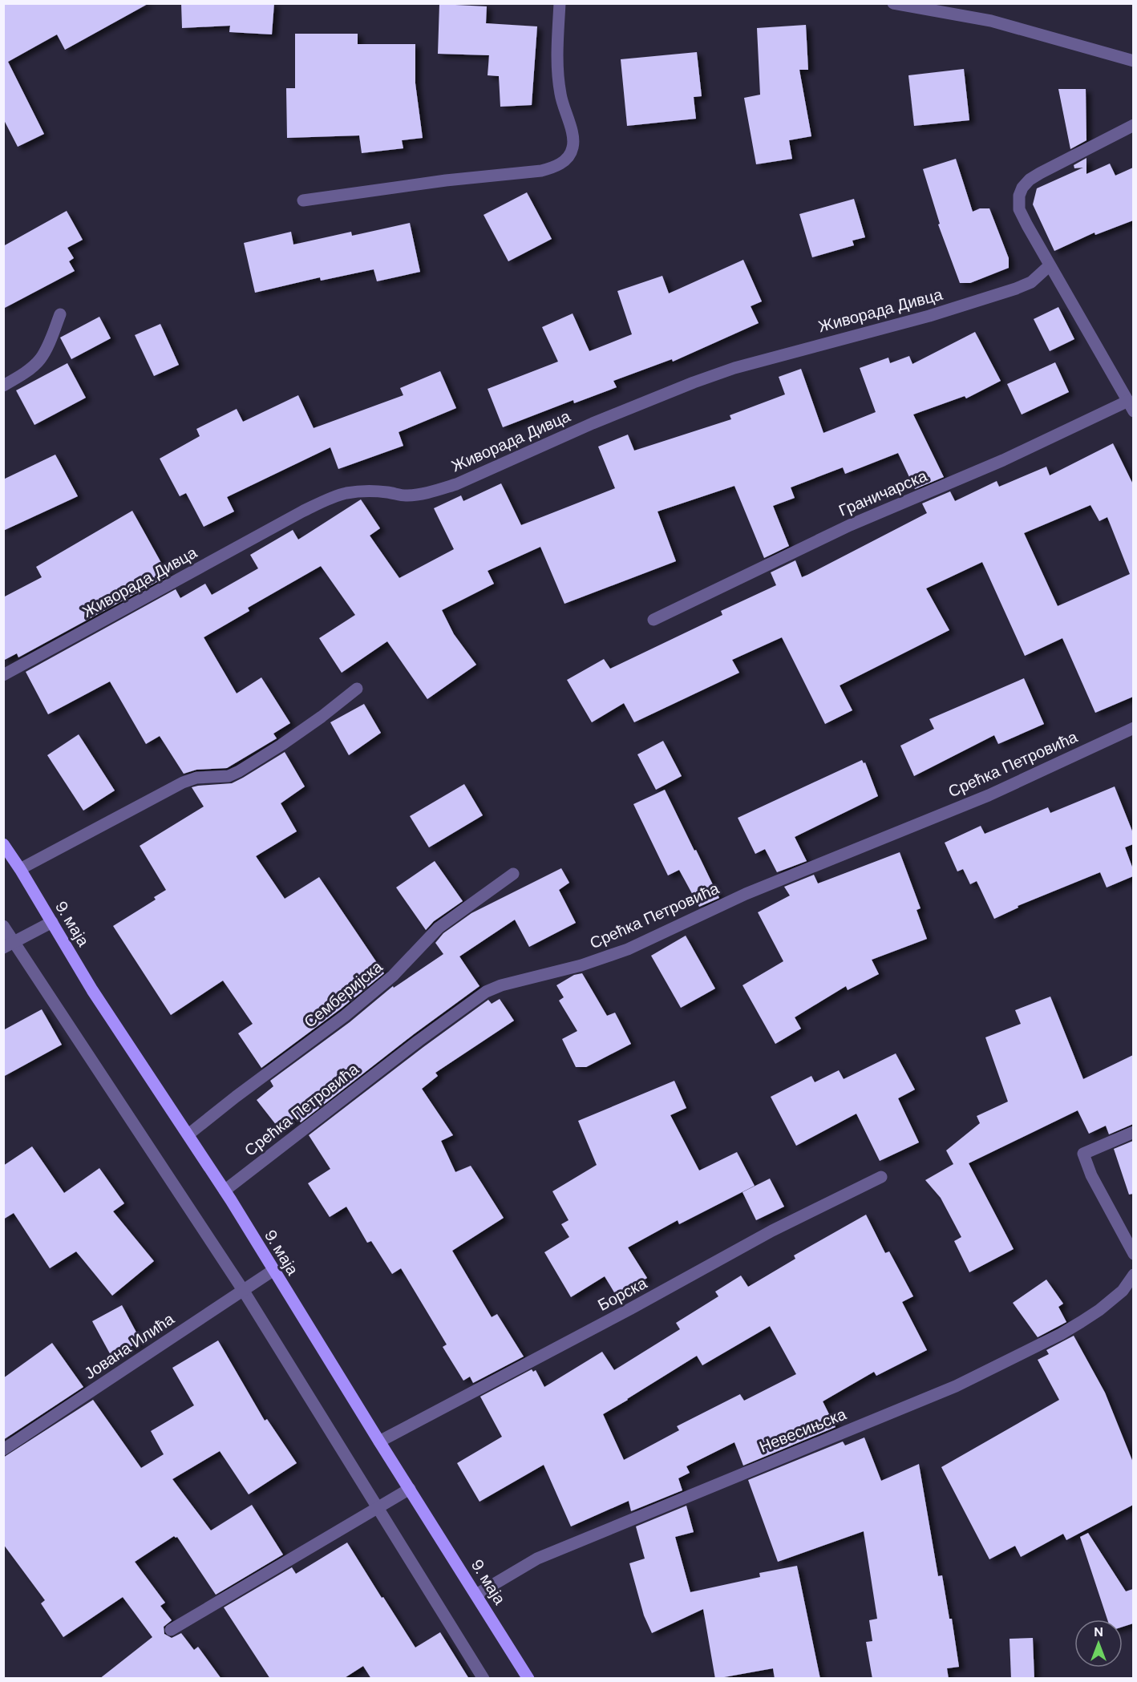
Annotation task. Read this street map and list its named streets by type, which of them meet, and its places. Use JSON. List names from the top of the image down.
{
  "streets": {
    "main road": ["9. маја"],
    "street": [
      "Живорада Дивца",
      "Граничарска",
      "Срећка Петровића",
      "Семберијска",
      "Борска",
      "Јована Илића",
      "Невесињска"
    ]
  },
  "crossings": [
    ["Срећка Петровића", "9. маја"],
    ["9. маја", "Семберијска"],
    ["9. маја", "Борска"],
    ["9. маја", "Јована Илића"],
    ["9. маја", "Невесињска"]
  ],
  "north": "top"
}
